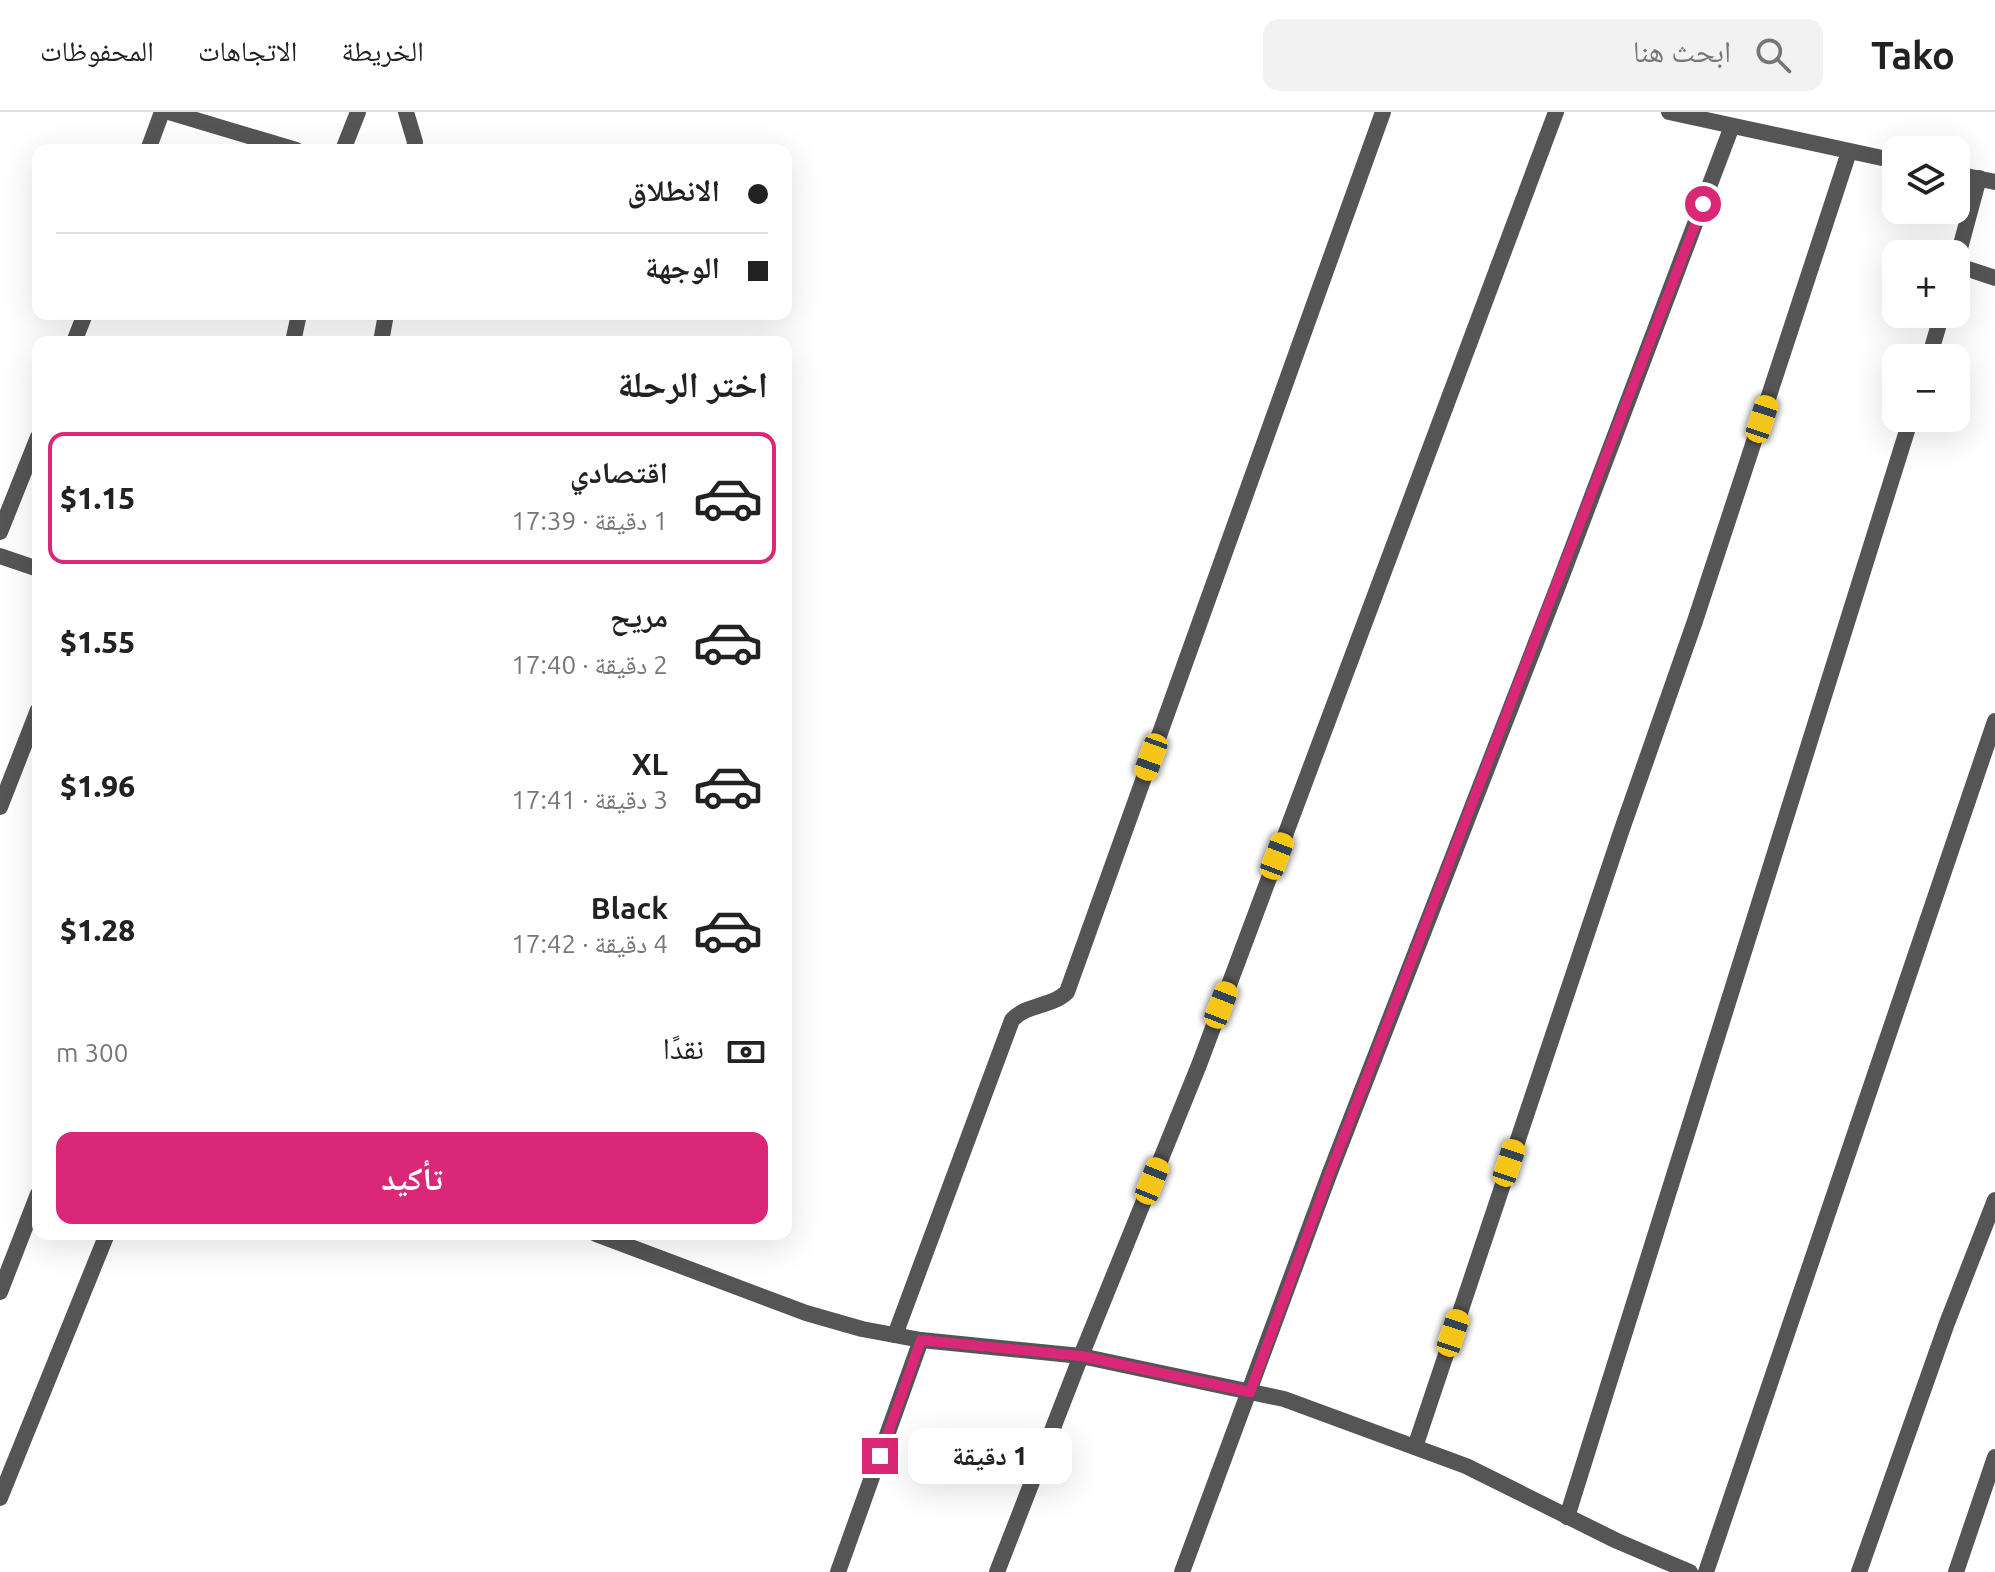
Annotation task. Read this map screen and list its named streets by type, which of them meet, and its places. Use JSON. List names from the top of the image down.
{
  "page": {
    "header": "Tako",
    "search": "ابحث هنا",
    "nav": ["الخريطة", "الاتجاهات", "المحفوظات"],
    "map_buttons": ["+", "−"],
    "banner": ["الانطلاق", "الوجهة"],
    "heading": "اختر الرحلة",
    "list": [
      {
        "name": "اقتصادي",
        "note": "1 دقيقة · 17:39",
        "value": "$1.15"
      },
      {
        "name": "مريح",
        "note": "2 دقيقة · 17:40",
        "value": "$1.55"
      },
      {
        "name": "XL",
        "note": "3 دقيقة · 17:41",
        "value": "$1.96"
      },
      {
        "name": "Black",
        "note": "4 دقيقة · 17:42",
        "value": "$1.28"
      }
    ],
    "pay": ["نقدًا", "300 m"],
    "buttons": "تأكيد",
    "bubble": "1 دقيقة"
  }
}
